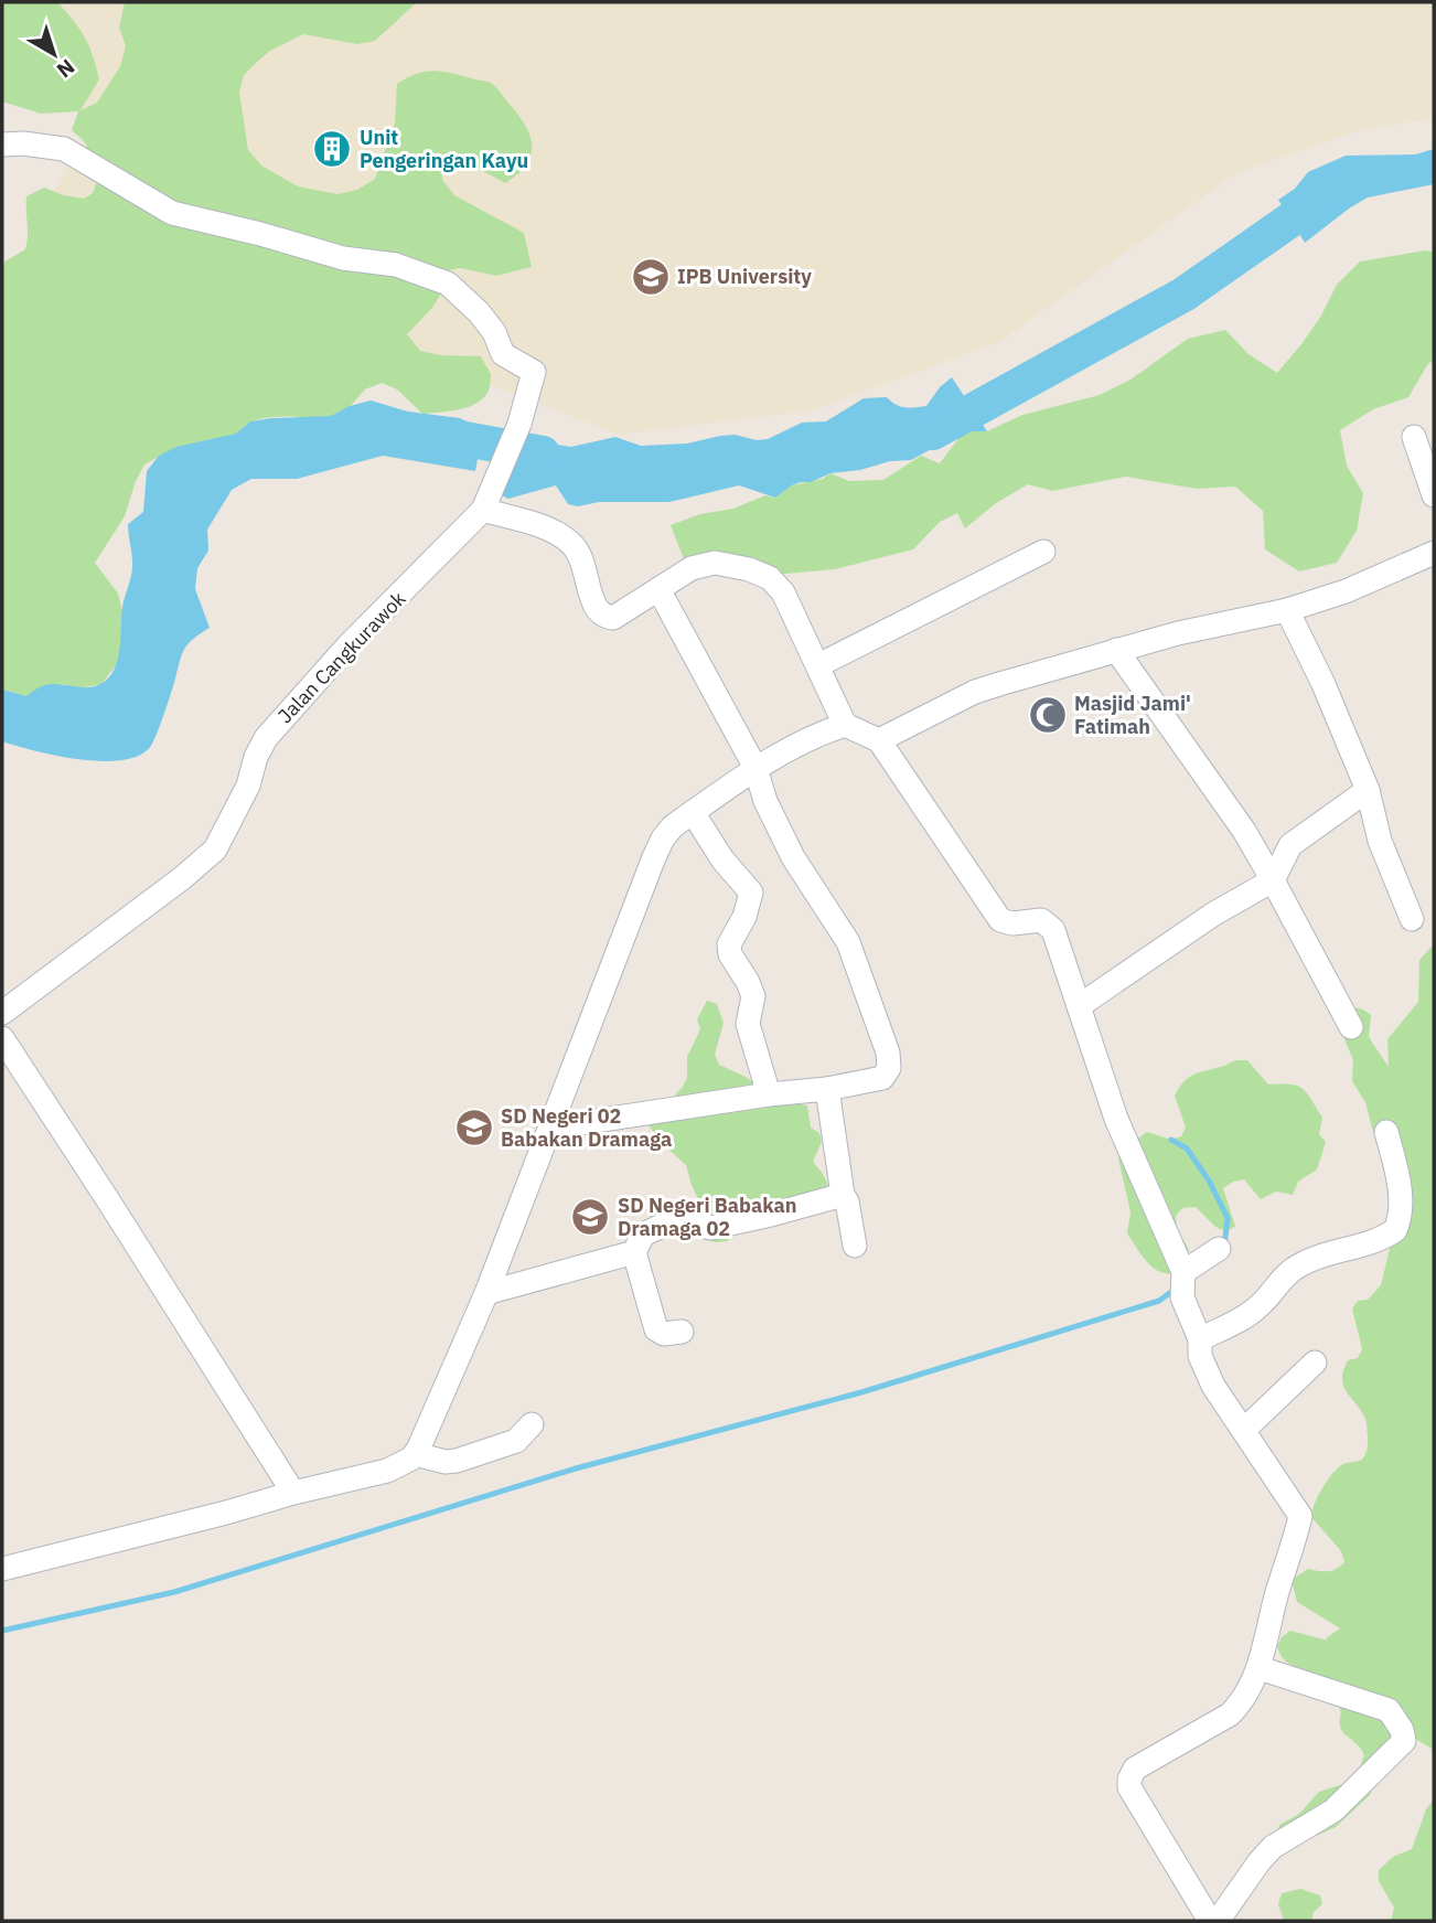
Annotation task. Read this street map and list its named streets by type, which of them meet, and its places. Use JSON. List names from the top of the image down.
{
  "streets": {
    "street": ["Jalan Cangkurawok"]
  },
  "places": {
    "building": ["Unit Pengeringan Kayu"],
    "school or university": ["IPB University", "SD Negeri 02 Babakan Dramaga", "SD Negeri Babakan Dramaga 02"],
    "mosque": ["Masjid Jami' Fatimah"]
  },
  "north": "bottom right"
}
